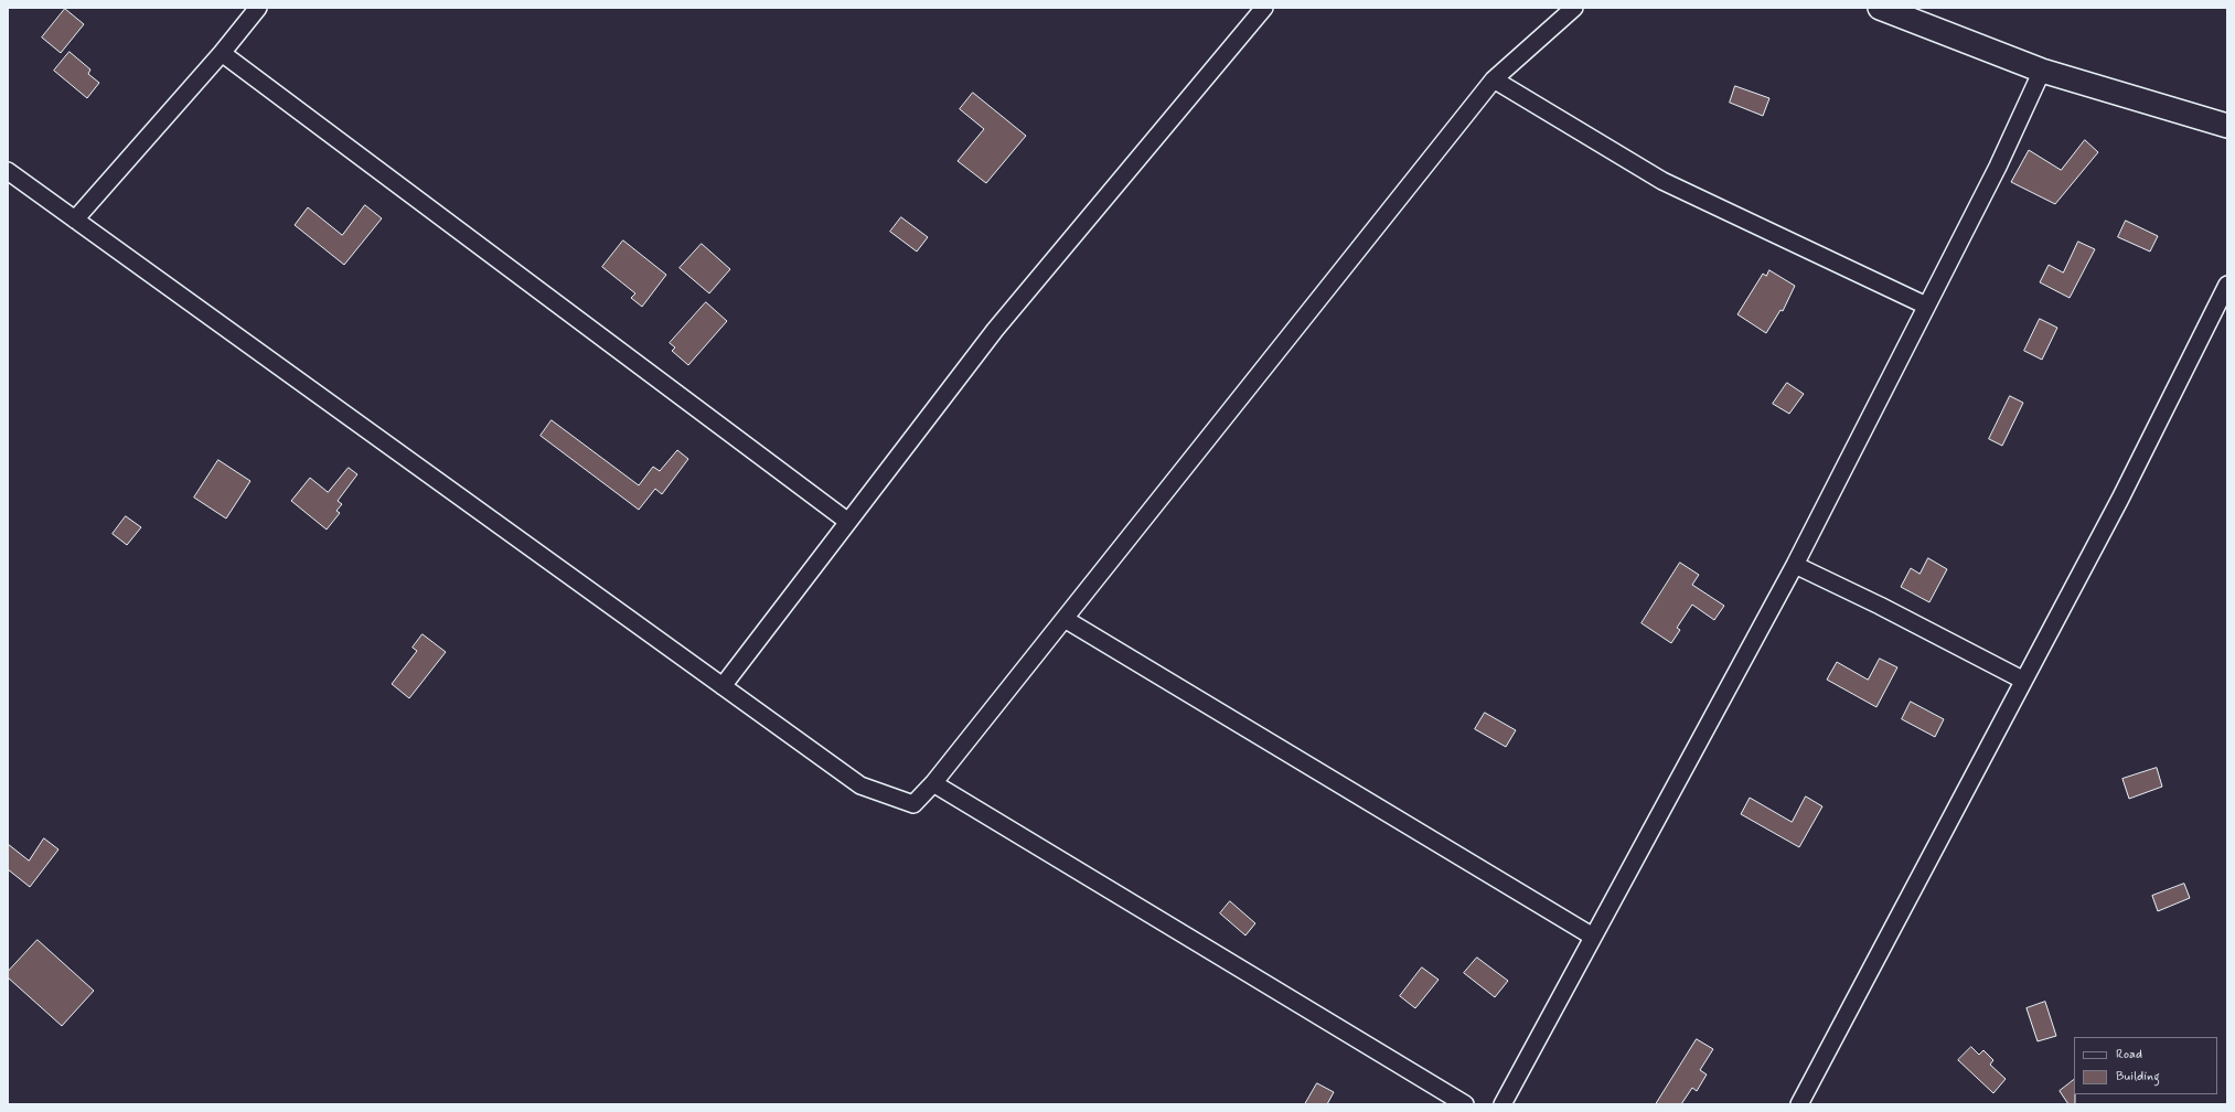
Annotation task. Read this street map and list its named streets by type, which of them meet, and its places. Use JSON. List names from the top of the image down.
{
  "legend": ["Road", "Building"]
}
